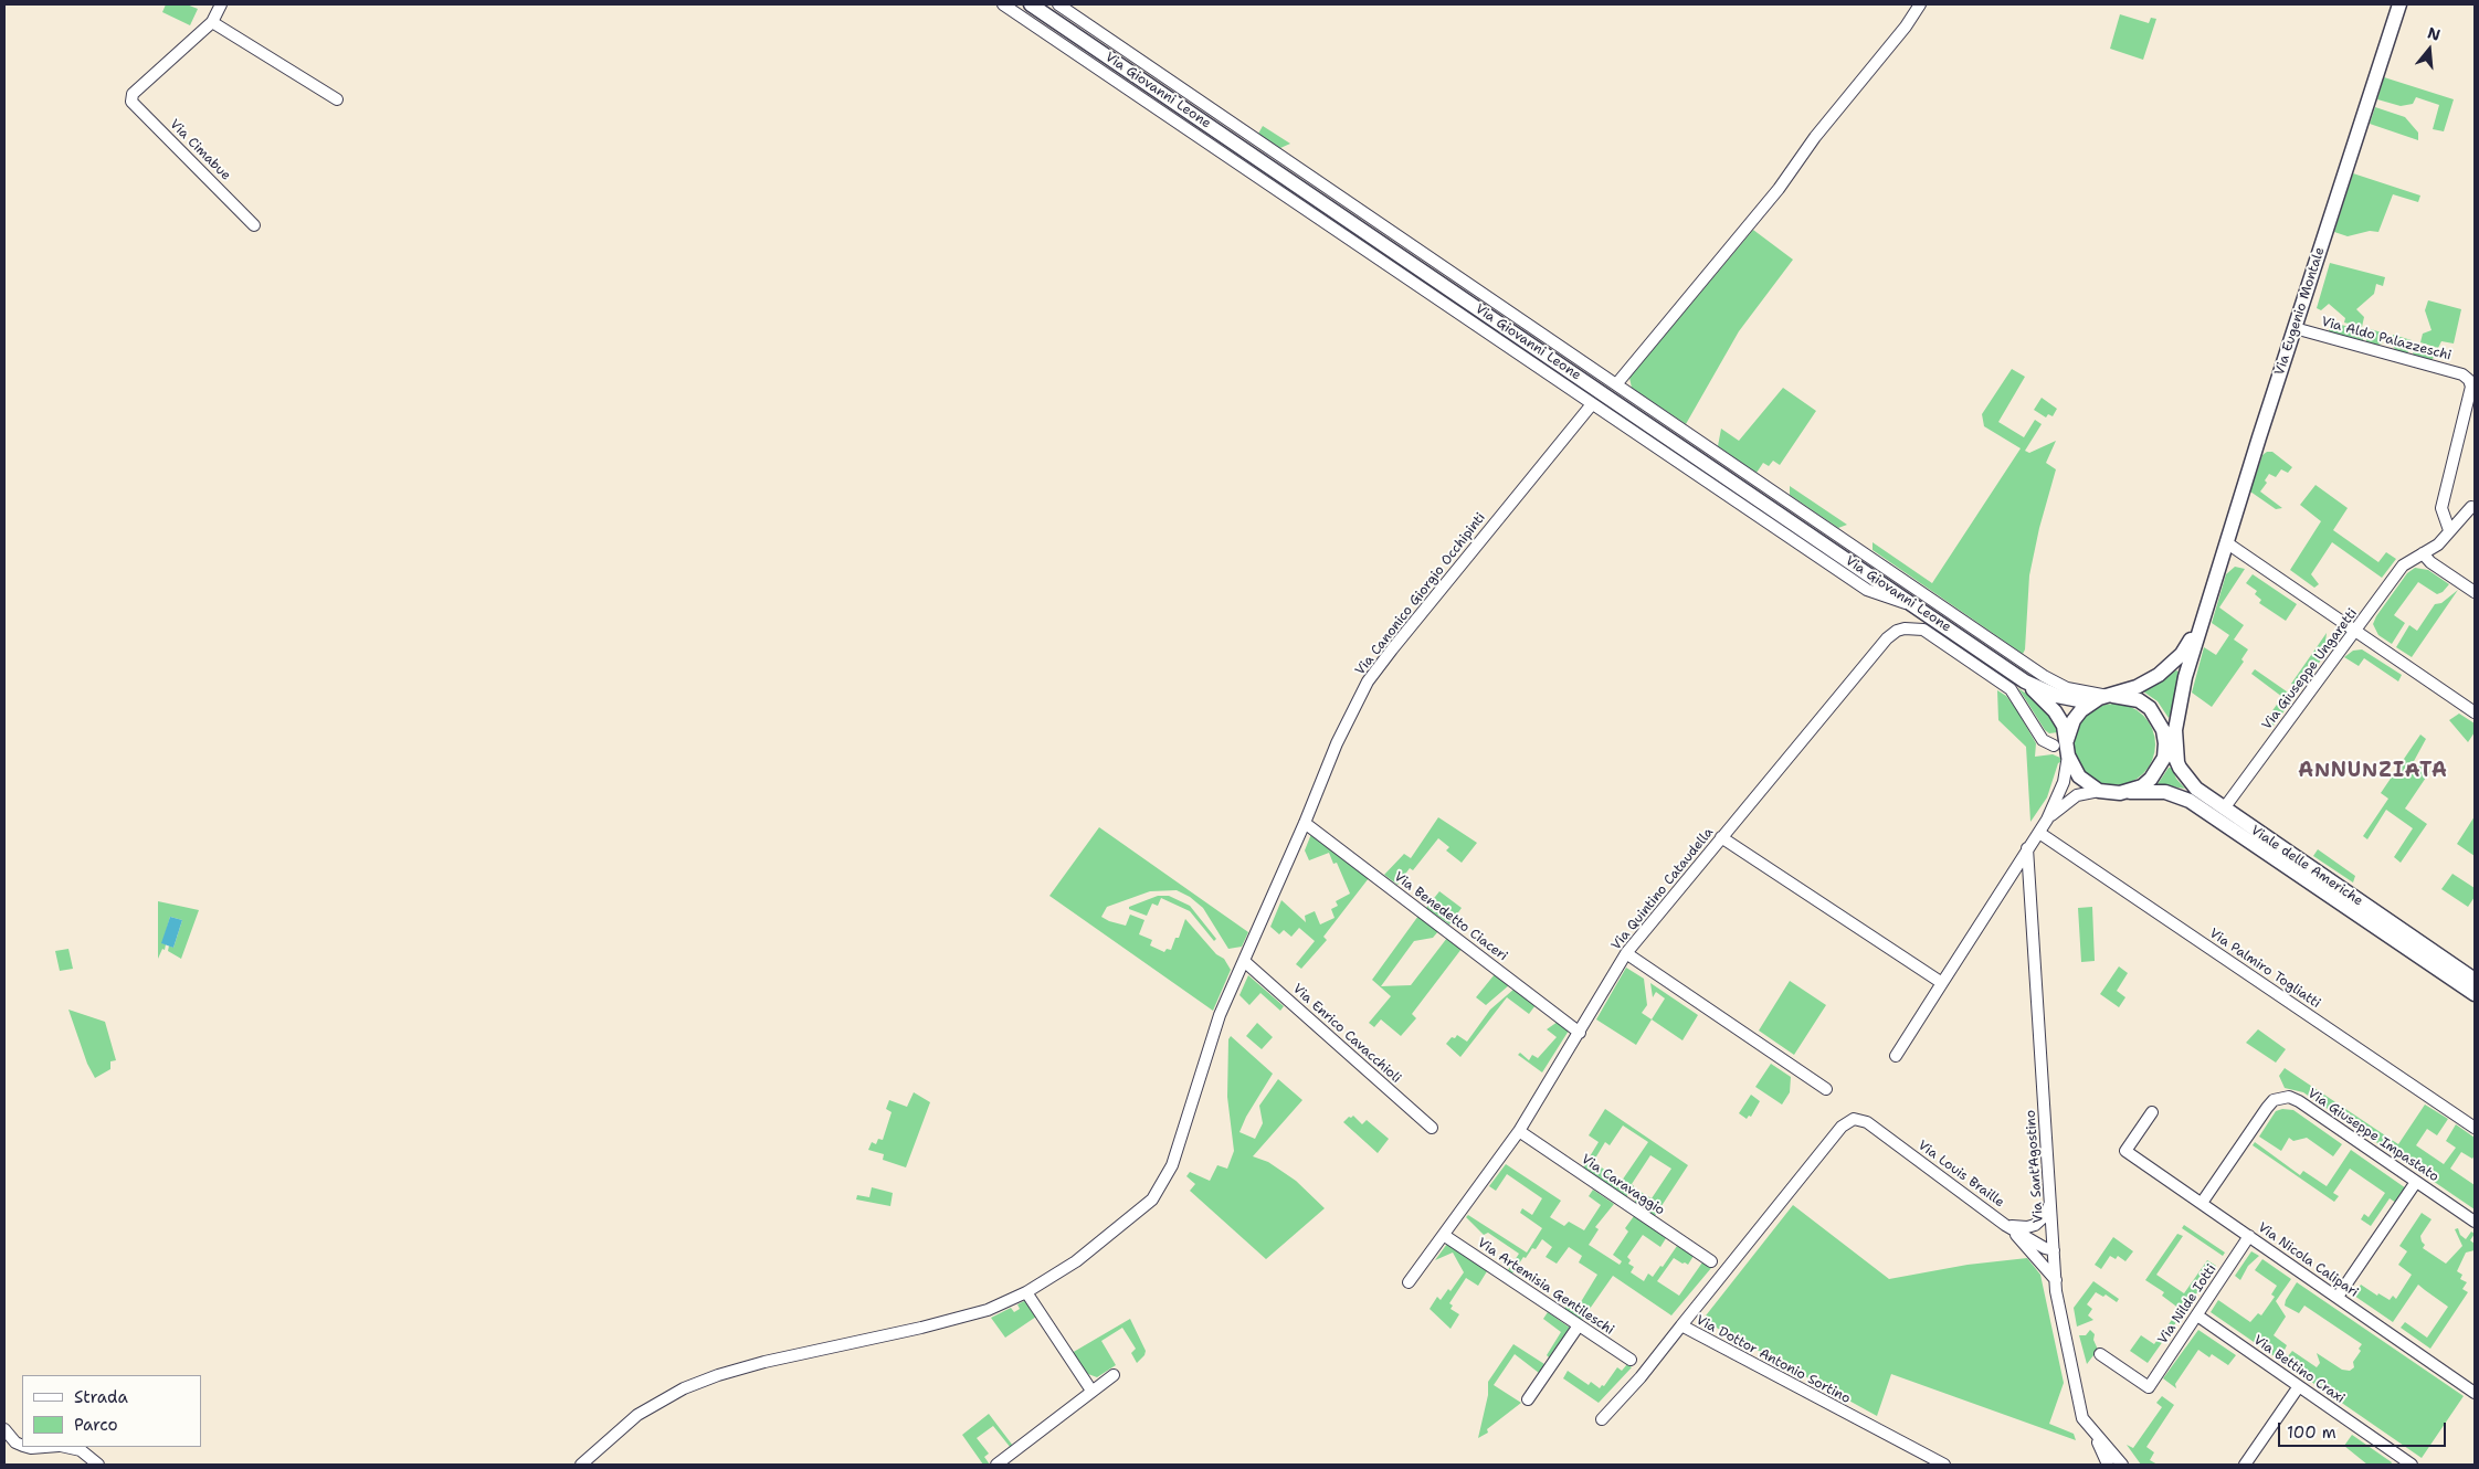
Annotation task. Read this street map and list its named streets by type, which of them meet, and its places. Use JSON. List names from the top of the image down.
{
  "streets": {
    "main road": ["Via Giovanni Leone", "Via Eugenio Montale", "Viale delle Americhe"],
    "street": [
      "Via Cimabue",
      "Via Aldo Palazzeschi",
      "Via Canonico Giorgio Occhipinti",
      "Via Giuseppe Ungaretti",
      "Via Quintino Cataudella",
      "Via Benedetto Ciaceri",
      "Via Palmiro Togliatti",
      "Via Enrico Cavacchioli",
      "Via Giuseppe Impastato",
      "Via Sant'Agostino",
      "Via Louis Braille",
      "Via Caravaggio",
      "Via Nicola Calipari",
      "Via Artemisia Gentileschi",
      "Via Nilde Iotti",
      "Via Dottor Antonio Sortino",
      "Via Bettino Craxi"
    ]
  },
  "crossings": [
    ["Via Eugenio Montale", "Via Aldo Palazzeschi"],
    ["Via Aldo Palazzeschi", "Via Giuseppe Ungaretti"],
    ["Via Canonico Giorgio Occhipinti", "Via Benedetto Ciaceri"],
    ["Via Canonico Giorgio Occhipinti", "Via Enrico Cavacchioli"],
    ["Via Giuseppe Ungaretti", "Viale delle Americhe"],
    ["Viale delle Americhe", "Via Quintino Cataudella"],
    ["Via Quintino Cataudella", "Via Benedetto Ciaceri"],
    ["Via Quintino Cataudella", "Via Caravaggio"],
    ["Via Quintino Cataudella", "Via Artemisia Gentileschi"],
    ["Via Giuseppe Impastato", "Via Nicola Calipari"],
    ["Via Sant'Agostino", "Via Louis Braille"],
    ["Via Louis Braille", "Via Dottor Antonio Sortino"],
    ["Via Nicola Calipari", "Via Nilde Iotti"],
    ["Via Nilde Iotti", "Via Bettino Craxi"]
  ],
  "districts": ["ANNUNZIATA"],
  "legend": ["Strada", "Parco"],
  "scale_bar": "100 m",
  "north": "top"
}
